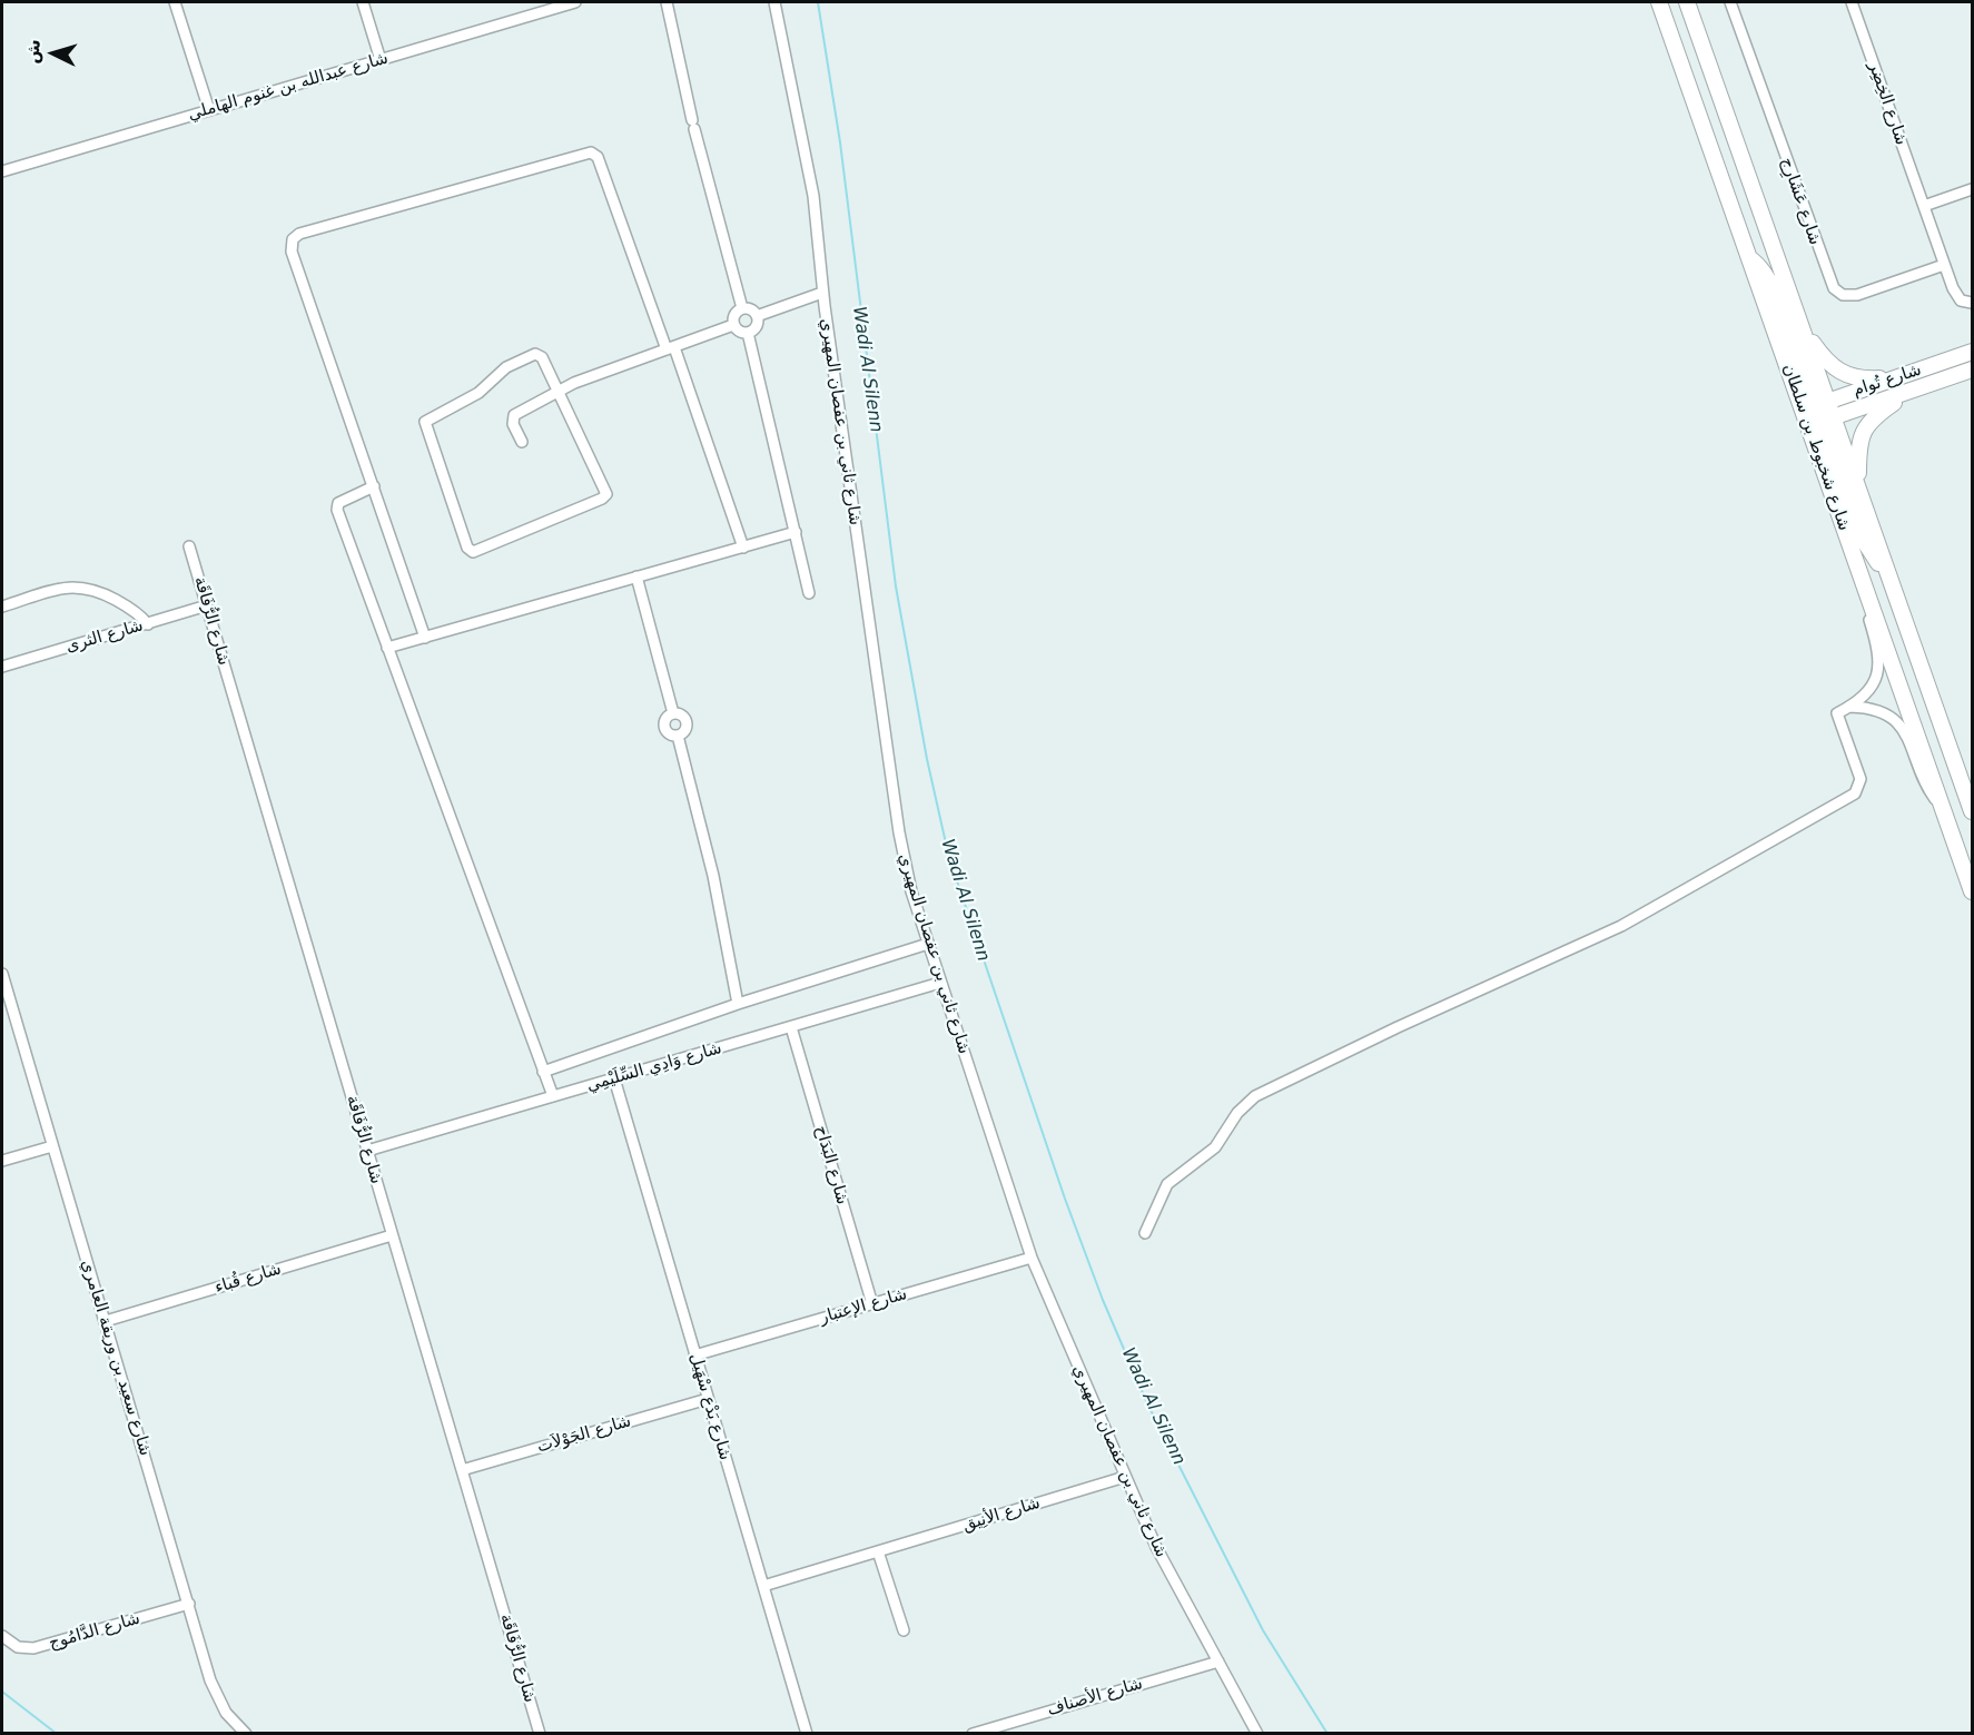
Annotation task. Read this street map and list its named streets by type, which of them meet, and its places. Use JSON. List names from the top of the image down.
{
  "streets": {
    "main road": ["شارع تُوام", "شارع شخبوط بن سلطان"],
    "street": [
      "شارع عبدالله بن غنوم الهاملي",
      "شارع الخِضِر",
      "شارع عَشَارِج",
      "شارع ثاني بن عفصان المهيري",
      "شارع الرُّفَاقَة",
      "شارع الثرى",
      "شارع وَادِي السِّلَيْمِي",
      "شارع البَدَاح",
      "شارع قُباء",
      "شارع الإعتبار",
      "شارع سعيد بن وريقة العامري",
      "شارع بَدْع سْهَيل",
      "شارع الجَوْلاَت",
      "شارع الأنِيق",
      "شارع الدَّامُوج",
      "شارع الأصناف"
    ]
  },
  "crossings": [
    ["شارع الخِضِر", "شارع عَشَارِج"],
    ["شارع تُوام", "شارع شخبوط بن سلطان"],
    ["شارع ثاني بن عفصان المهيري", "شارع وَادِي السِّلَيْمِي"],
    ["شارع ثاني بن عفصان المهيري", "شارع الإعتبار"],
    ["شارع ثاني بن عفصان المهيري", "شارع الأنِيق"],
    ["شارع ثاني بن عفصان المهيري", "شارع الأصناف"],
    ["شارع الرُّفَاقَة", "شارع الثرى"],
    ["شارع الرُّفَاقَة", "شارع وَادِي السِّلَيْمِي"],
    ["شارع الرُّفَاقَة", "شارع قُباء"],
    ["شارع الرُّفَاقَة", "شارع الجَوْلاَت"],
    ["شارع وَادِي السِّلَيْمِي", "شارع البَدَاح"],
    ["شارع وَادِي السِّلَيْمِي", "شارع بَدْع سْهَيل"],
    ["شارع البَدَاح", "شارع الإعتبار"],
    ["شارع قُباء", "شارع سعيد بن وريقة العامري"],
    ["شارع الإعتبار", "شارع بَدْع سْهَيل"],
    ["شارع سعيد بن وريقة العامري", "شارع الدَّامُوج"],
    ["شارع بَدْع سْهَيل", "شارع الجَوْلاَت"],
    ["شارع بَدْع سْهَيل", "شارع الأنِيق"]
  ],
  "water": ["Wadi Al Silenn"],
  "north": "left"
}
